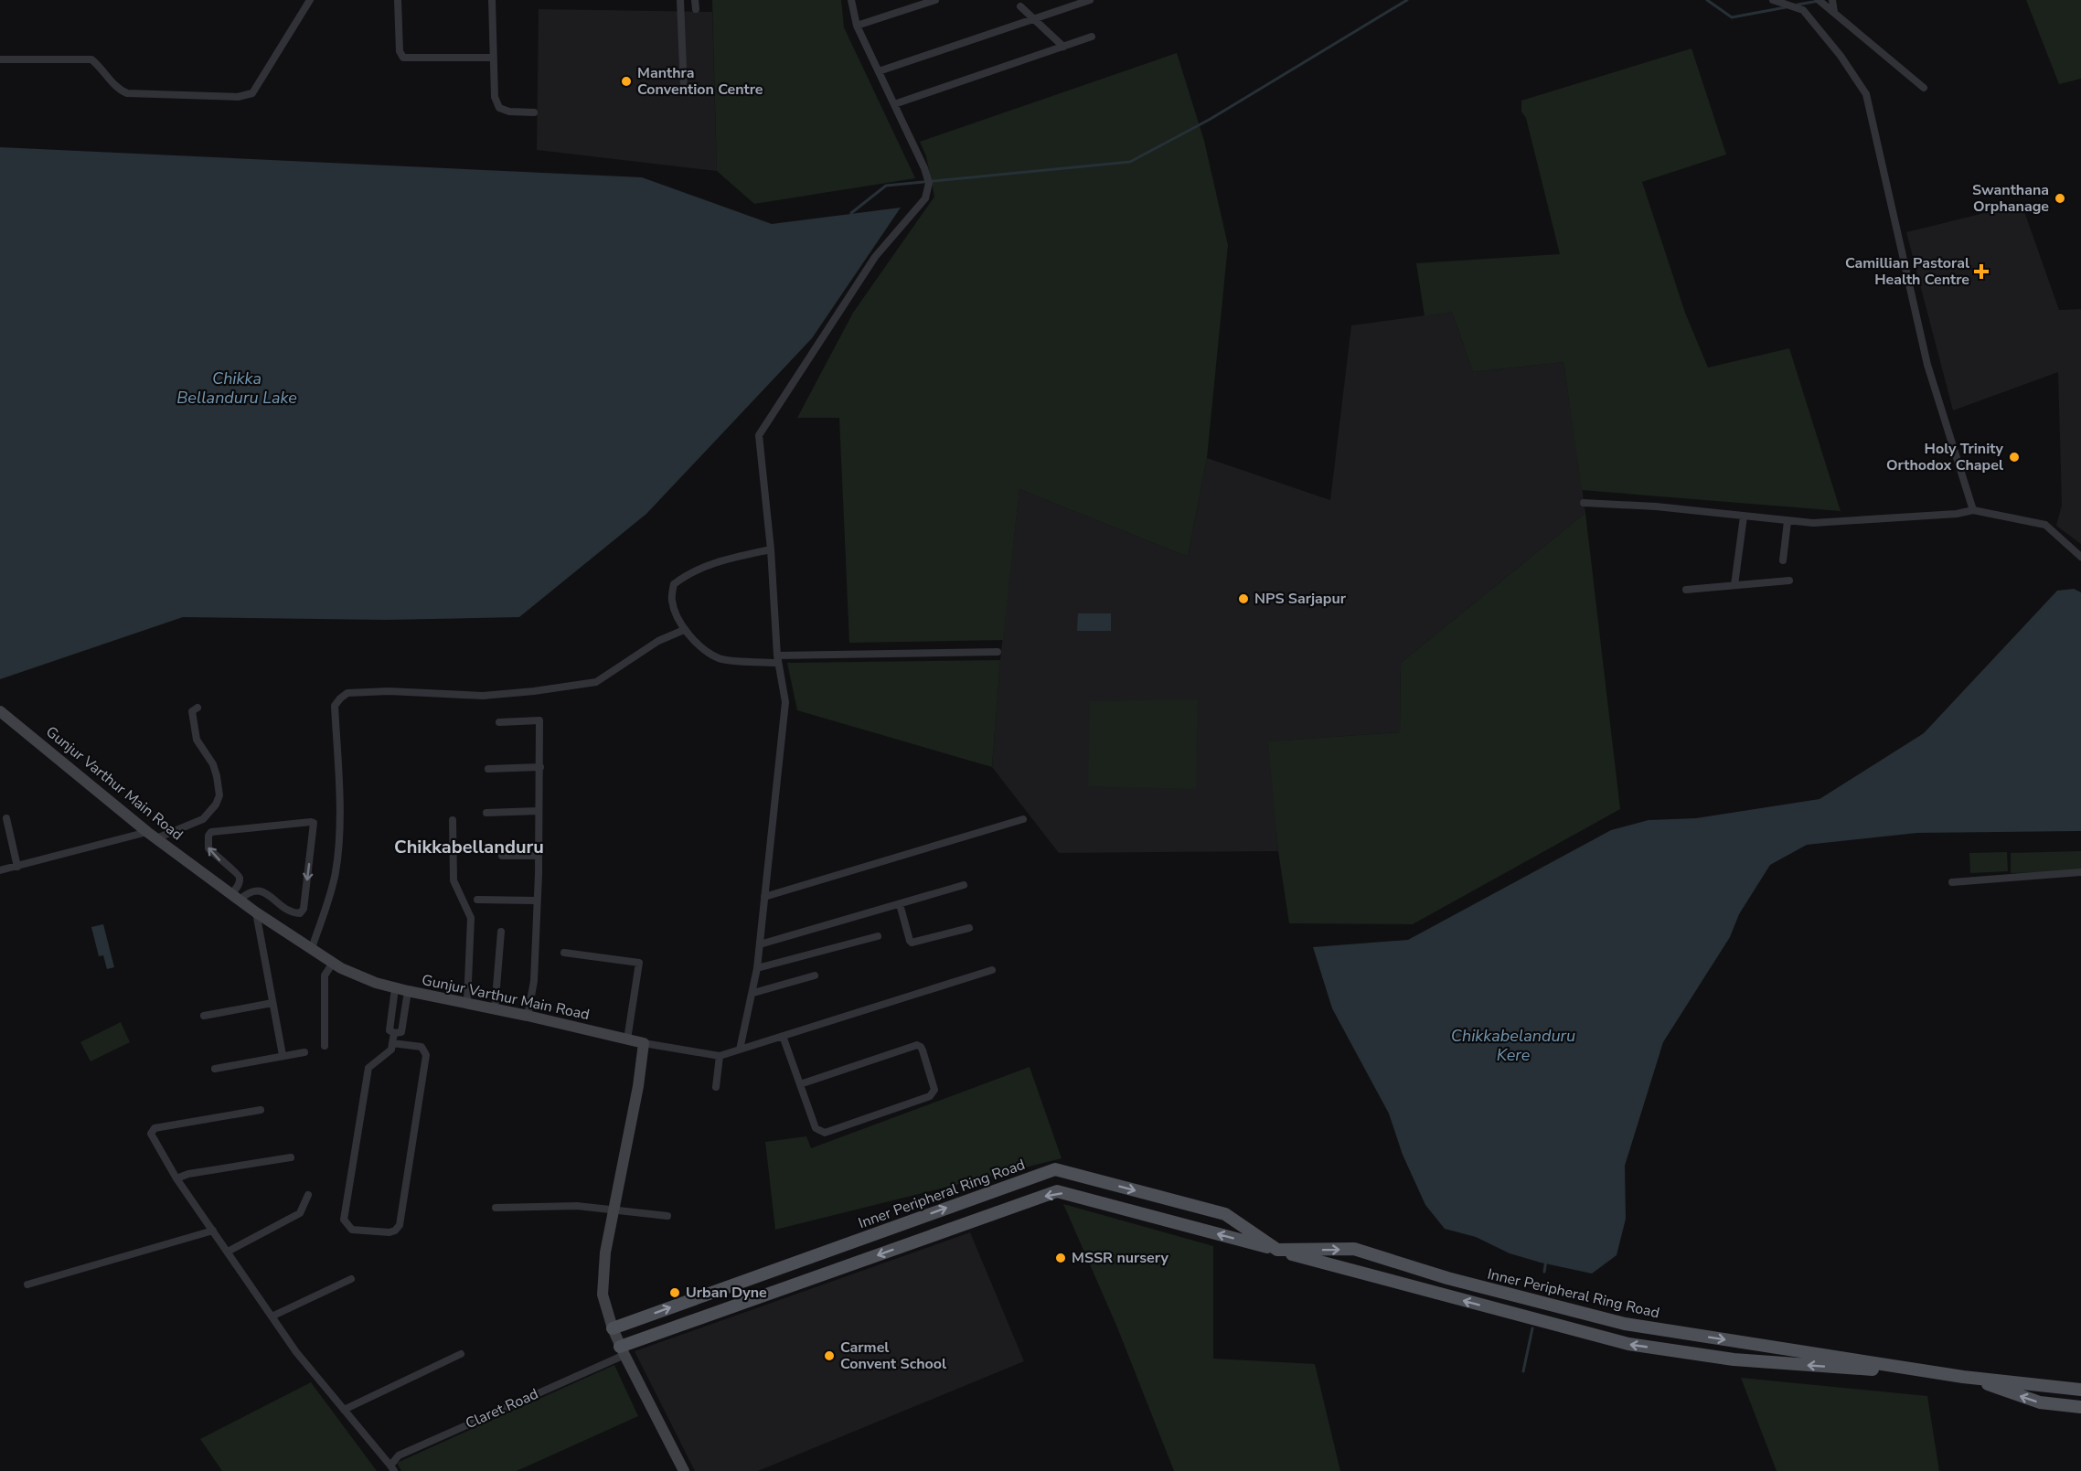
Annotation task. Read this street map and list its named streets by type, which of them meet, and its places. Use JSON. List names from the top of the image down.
{
  "streets": {
    "main road": ["Gunjur Varthur Main Road", "Inner Peripheral Ring Road"],
    "street": ["Claret Road"]
  },
  "crossings": [
    ["Inner Peripheral Ring Road", "Claret Road"]
  ],
  "districts": ["Chikkabellanduru"],
  "water": ["Chikka Bellanduru Lake", "Chikkabelanduru Kere"],
  "places": {
    "other": [
      "Manthra Convention Centre",
      "Swanthana Orphanage",
      "Holy Trinity Orthodox Chapel",
      "NPS Sarjapur",
      "MSSR nursery",
      "Urban Dyne",
      "Carmel Convent School"
    ],
    "health": ["Camillian Pastoral Health Centre"]
  }
}
